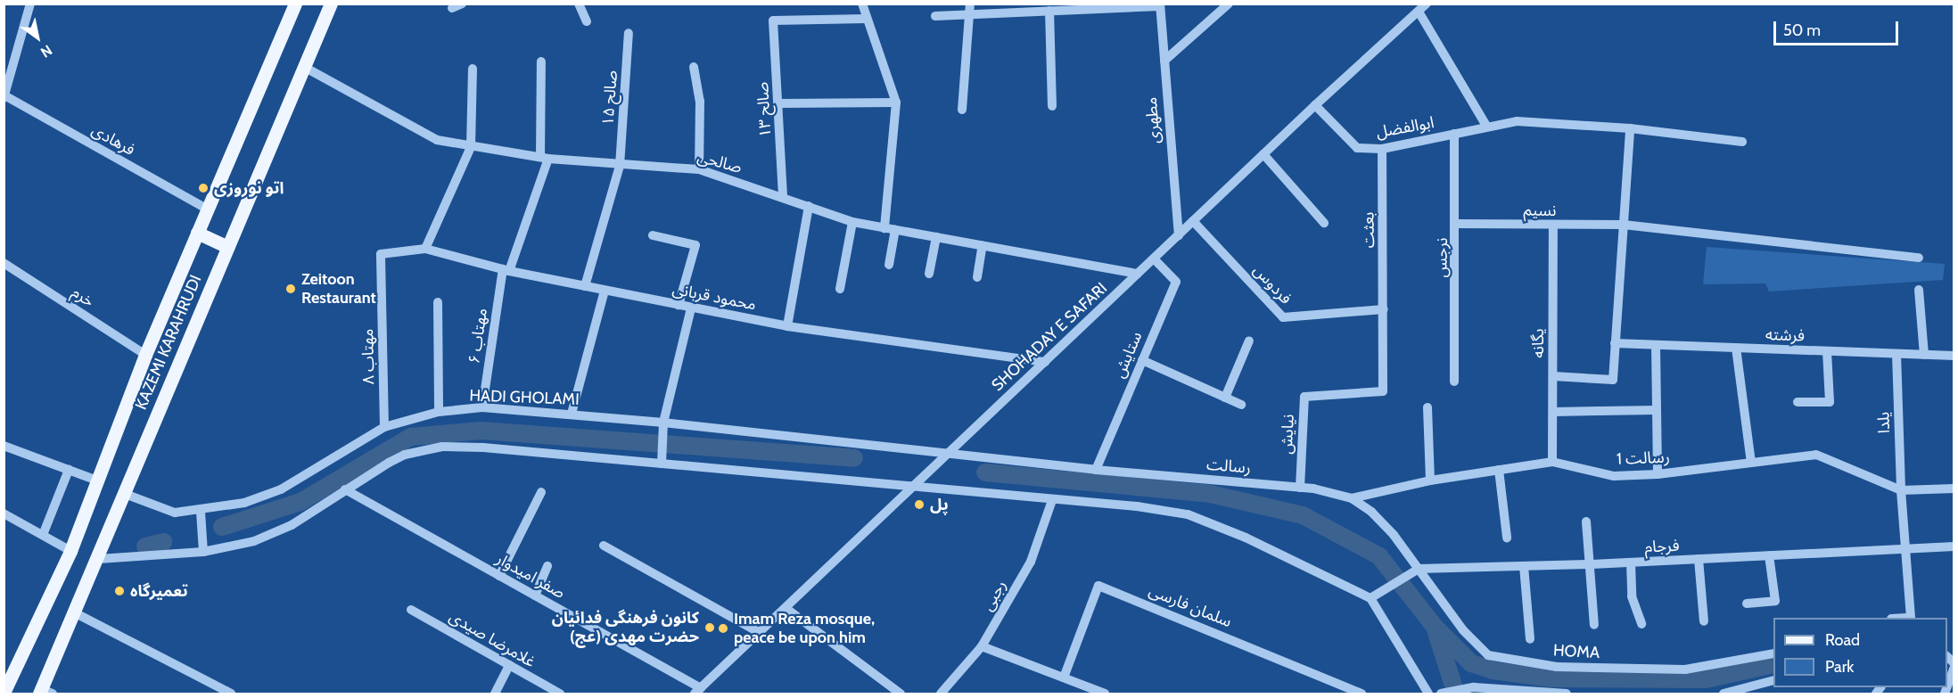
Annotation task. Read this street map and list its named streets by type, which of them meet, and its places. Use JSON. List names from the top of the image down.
{
  "streets": {
    "main road": ["KAZEMI KARAHRUDI"],
    "street": [
      "صالح ۱۵",
      "صالح ۱۳",
      "مطهری",
      "ابوالفضل",
      "فرهادی",
      "صالحی",
      "نسیم",
      "بعثت",
      "نرجس",
      "فردوس",
      "خرم",
      "محمود قربانی",
      "فرشته",
      "مهتاب ۶",
      "SHOHADAY E SAFARI",
      "یگانه",
      "ستایش",
      "مهتاب ۸",
      "HADI GHOLAMI",
      "یلدا",
      "نیایش",
      "رسالت 1",
      "رسالت",
      "فرجام",
      "صفر امیدوار",
      "رجبی",
      "سلمان فارسی",
      "غلامرضا صیدی",
      "HOMA"
    ]
  },
  "crossings": [
    ["صالح ۱۵", "صالحی"],
    ["صالح ۱۵", "محمود قربانی"],
    ["صالح ۱۳", "صالحی"],
    ["مطهری", "SHOHADAY E SAFARI"],
    ["ابوالفضل", "بعثت"],
    ["ابوالفضل", "نرجس"],
    ["ابوالفضل", "SHOHADAY E SAFARI"],
    ["فرهادی", "KAZEMI KARAHRUDI"],
    ["صالحی", "مهتاب ۶"],
    ["صالحی", "SHOHADAY E SAFARI"],
    ["صالحی", "KAZEMI KARAHRUDI"],
    ["نسیم", "نرجس"],
    ["نسیم", "یگانه"],
    ["بعثت", "فردوس"],
    ["بعثت", "نیایش"],
    ["فردوس", "SHOHADAY E SAFARI"],
    ["خرم", "KAZEMI KARAHRUDI"],
    ["محمود قربانی", "مهتاب ۶"],
    ["محمود قربانی", "SHOHADAY E SAFARI"],
    ["محمود قربانی", "مهتاب ۸"],
    ["فرشته", "یلدا"],
    ["مهتاب ۶", "HADI GHOLAMI"],
    ["SHOHADAY E SAFARI", "ستایش"],
    ["SHOHADAY E SAFARI", "HADI GHOLAMI"],
    ["SHOHADAY E SAFARI", "رسالت"],
    ["SHOHADAY E SAFARI", "صفر امیدوار"],
    ["KAZEMI KARAHRUDI", "HADI GHOLAMI"],
    ["یگانه", "رسالت 1"],
    ["ستایش", "رسالت"],
    ["مهتاب ۸", "HADI GHOLAMI"],
    ["HADI GHOLAMI", "رسالت"],
    ["یلدا", "رسالت 1"],
    ["یلدا", "فرجام"],
    ["نیایش", "رسالت"],
    ["رسالت 1", "رسالت"],
    ["رسالت", "فرجام"],
    ["رسالت", "HOMA"],
    ["فرجام", "HOMA"]
  ],
  "places": [
    "اتو نوروزی",
    "Zeitoon Restaurant",
    "پل",
    "تعمیرگاه",
    "کانون فرهنگی فدائیان حضرت مهدی (عج)",
    "Imam Reza mosque, peace be upon him"
  ],
  "legend": ["Road", "Park"],
  "scale_bar": "50 m",
  "north": "bottom right"
}
